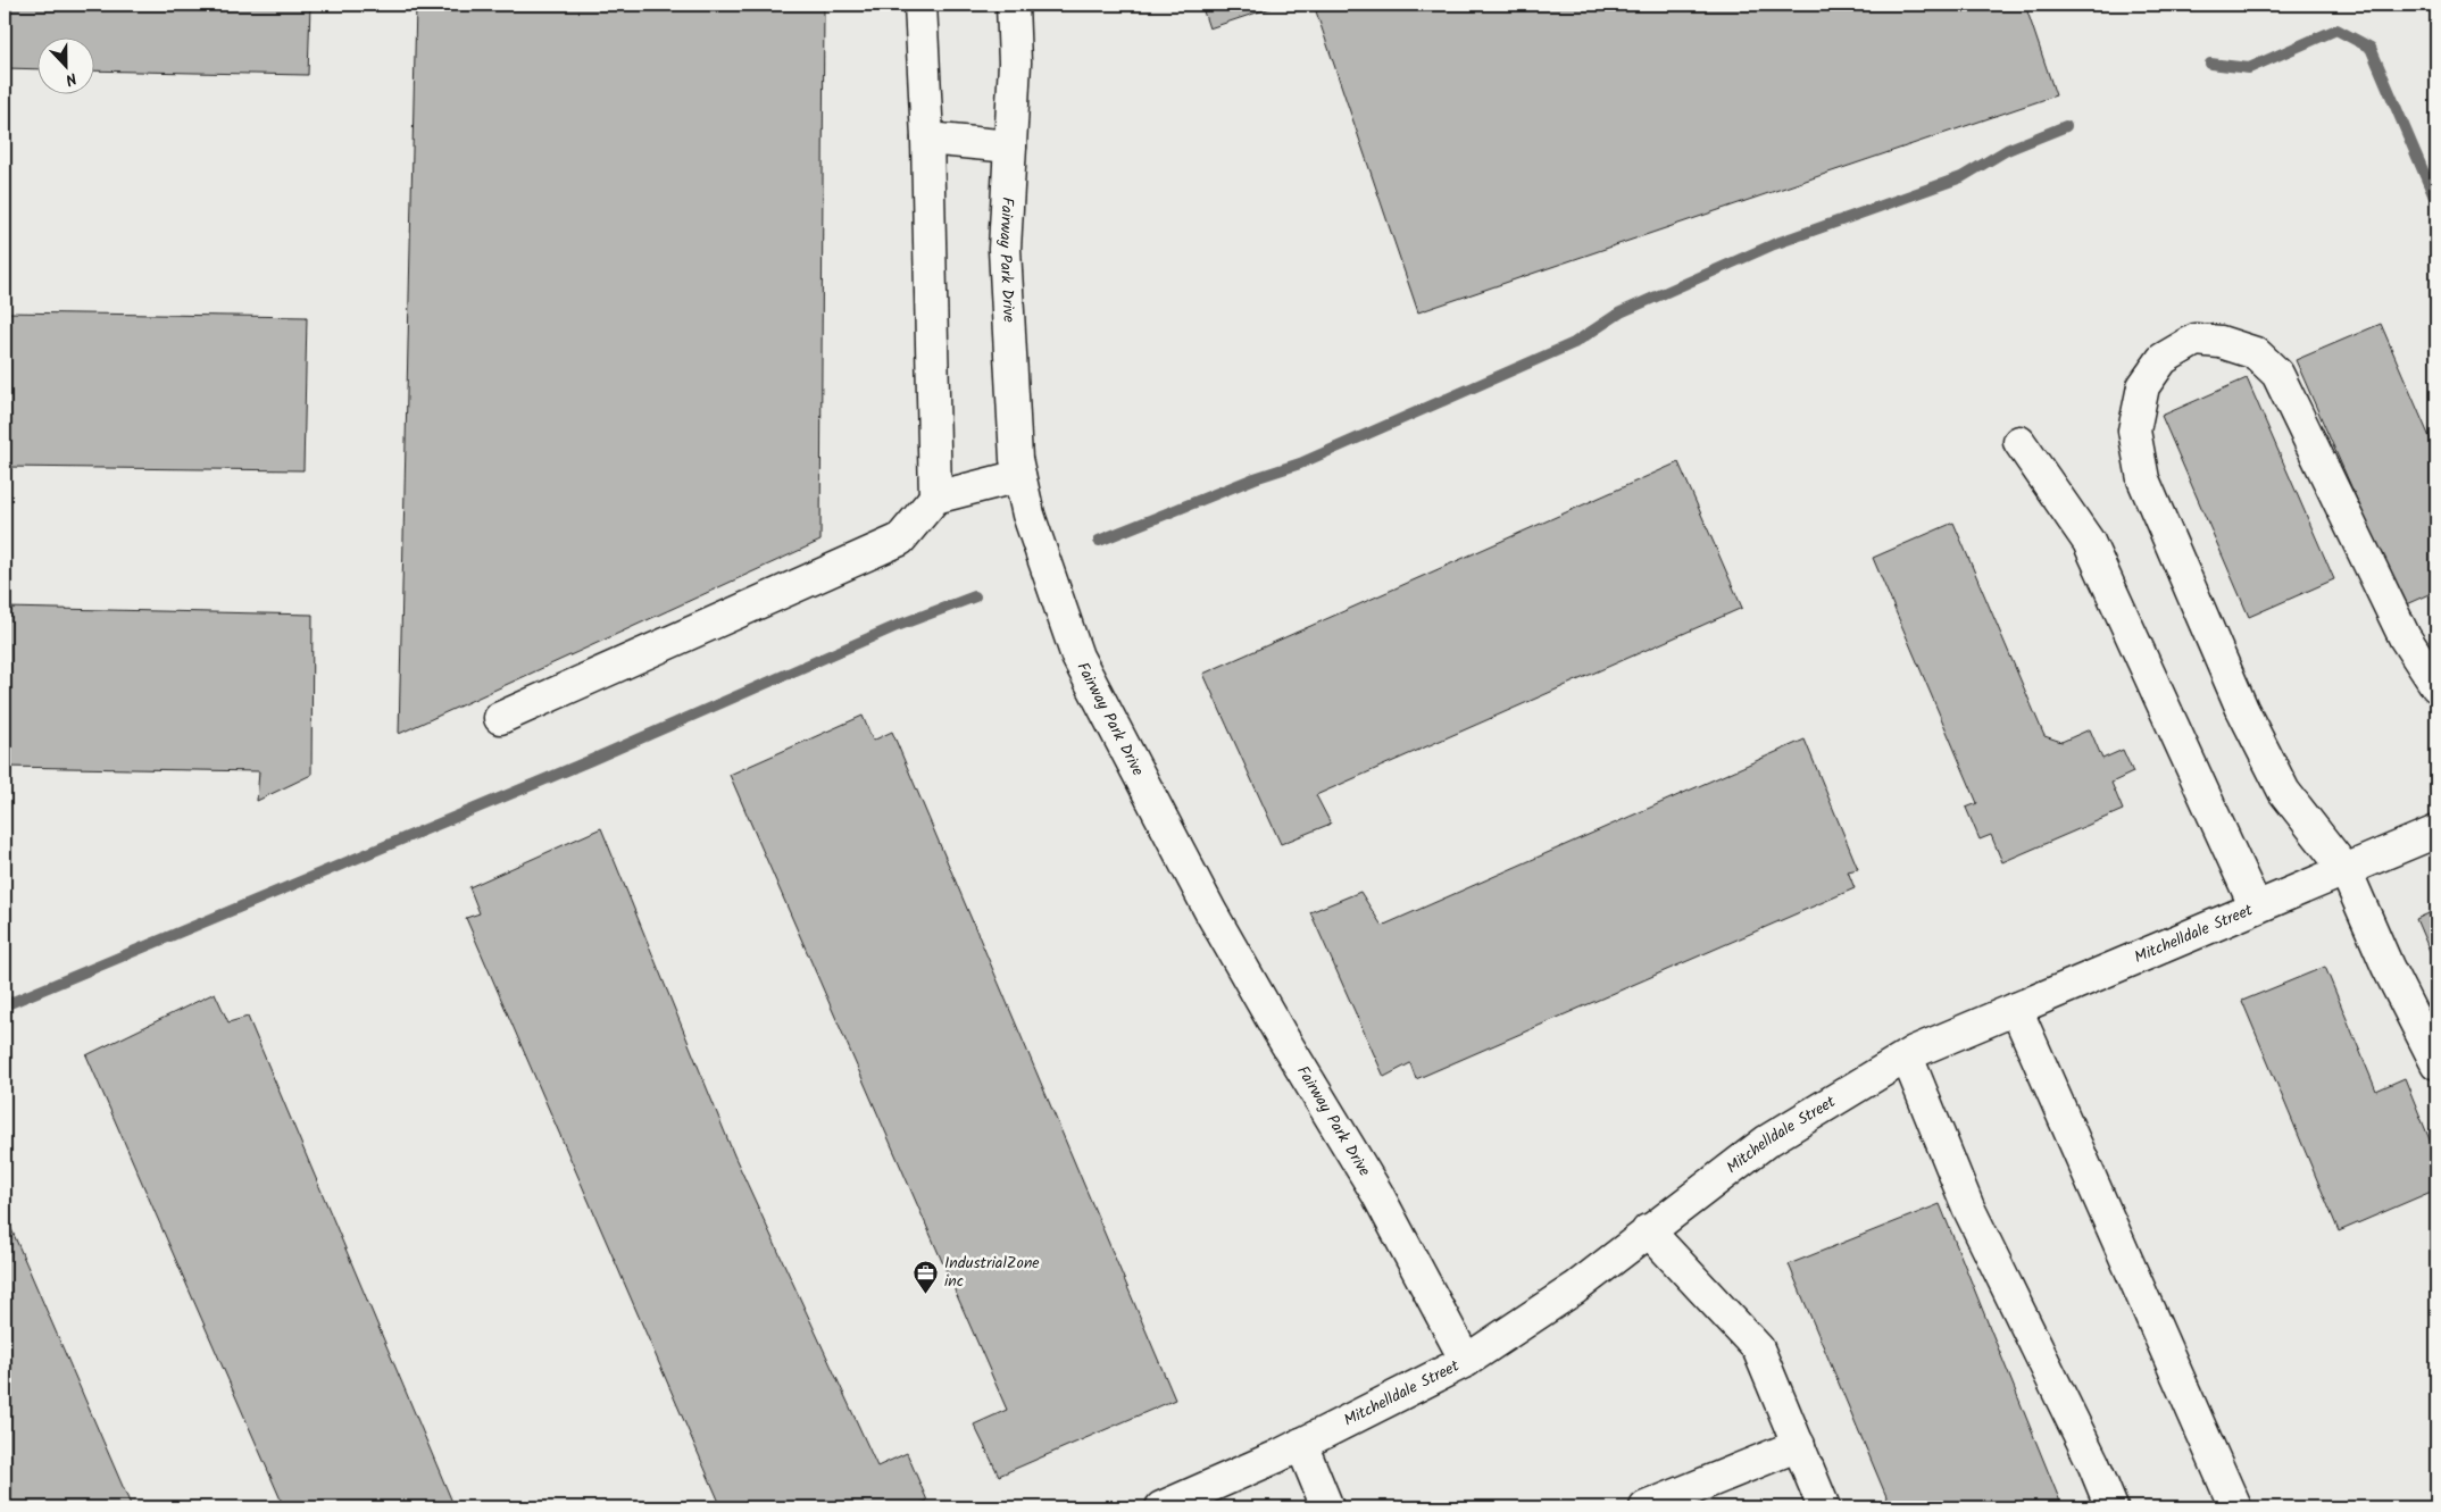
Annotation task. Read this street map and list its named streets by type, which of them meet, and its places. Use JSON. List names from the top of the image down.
{
  "streets": {
    "street": ["Fairway Park Drive", "Mitchelldale Street"]
  },
  "crossings": [
    ["Fairway Park Drive", "Mitchelldale Street"]
  ],
  "places": {
    "office": ["IndustrialZone inc"]
  },
  "north": "bottom"
}
